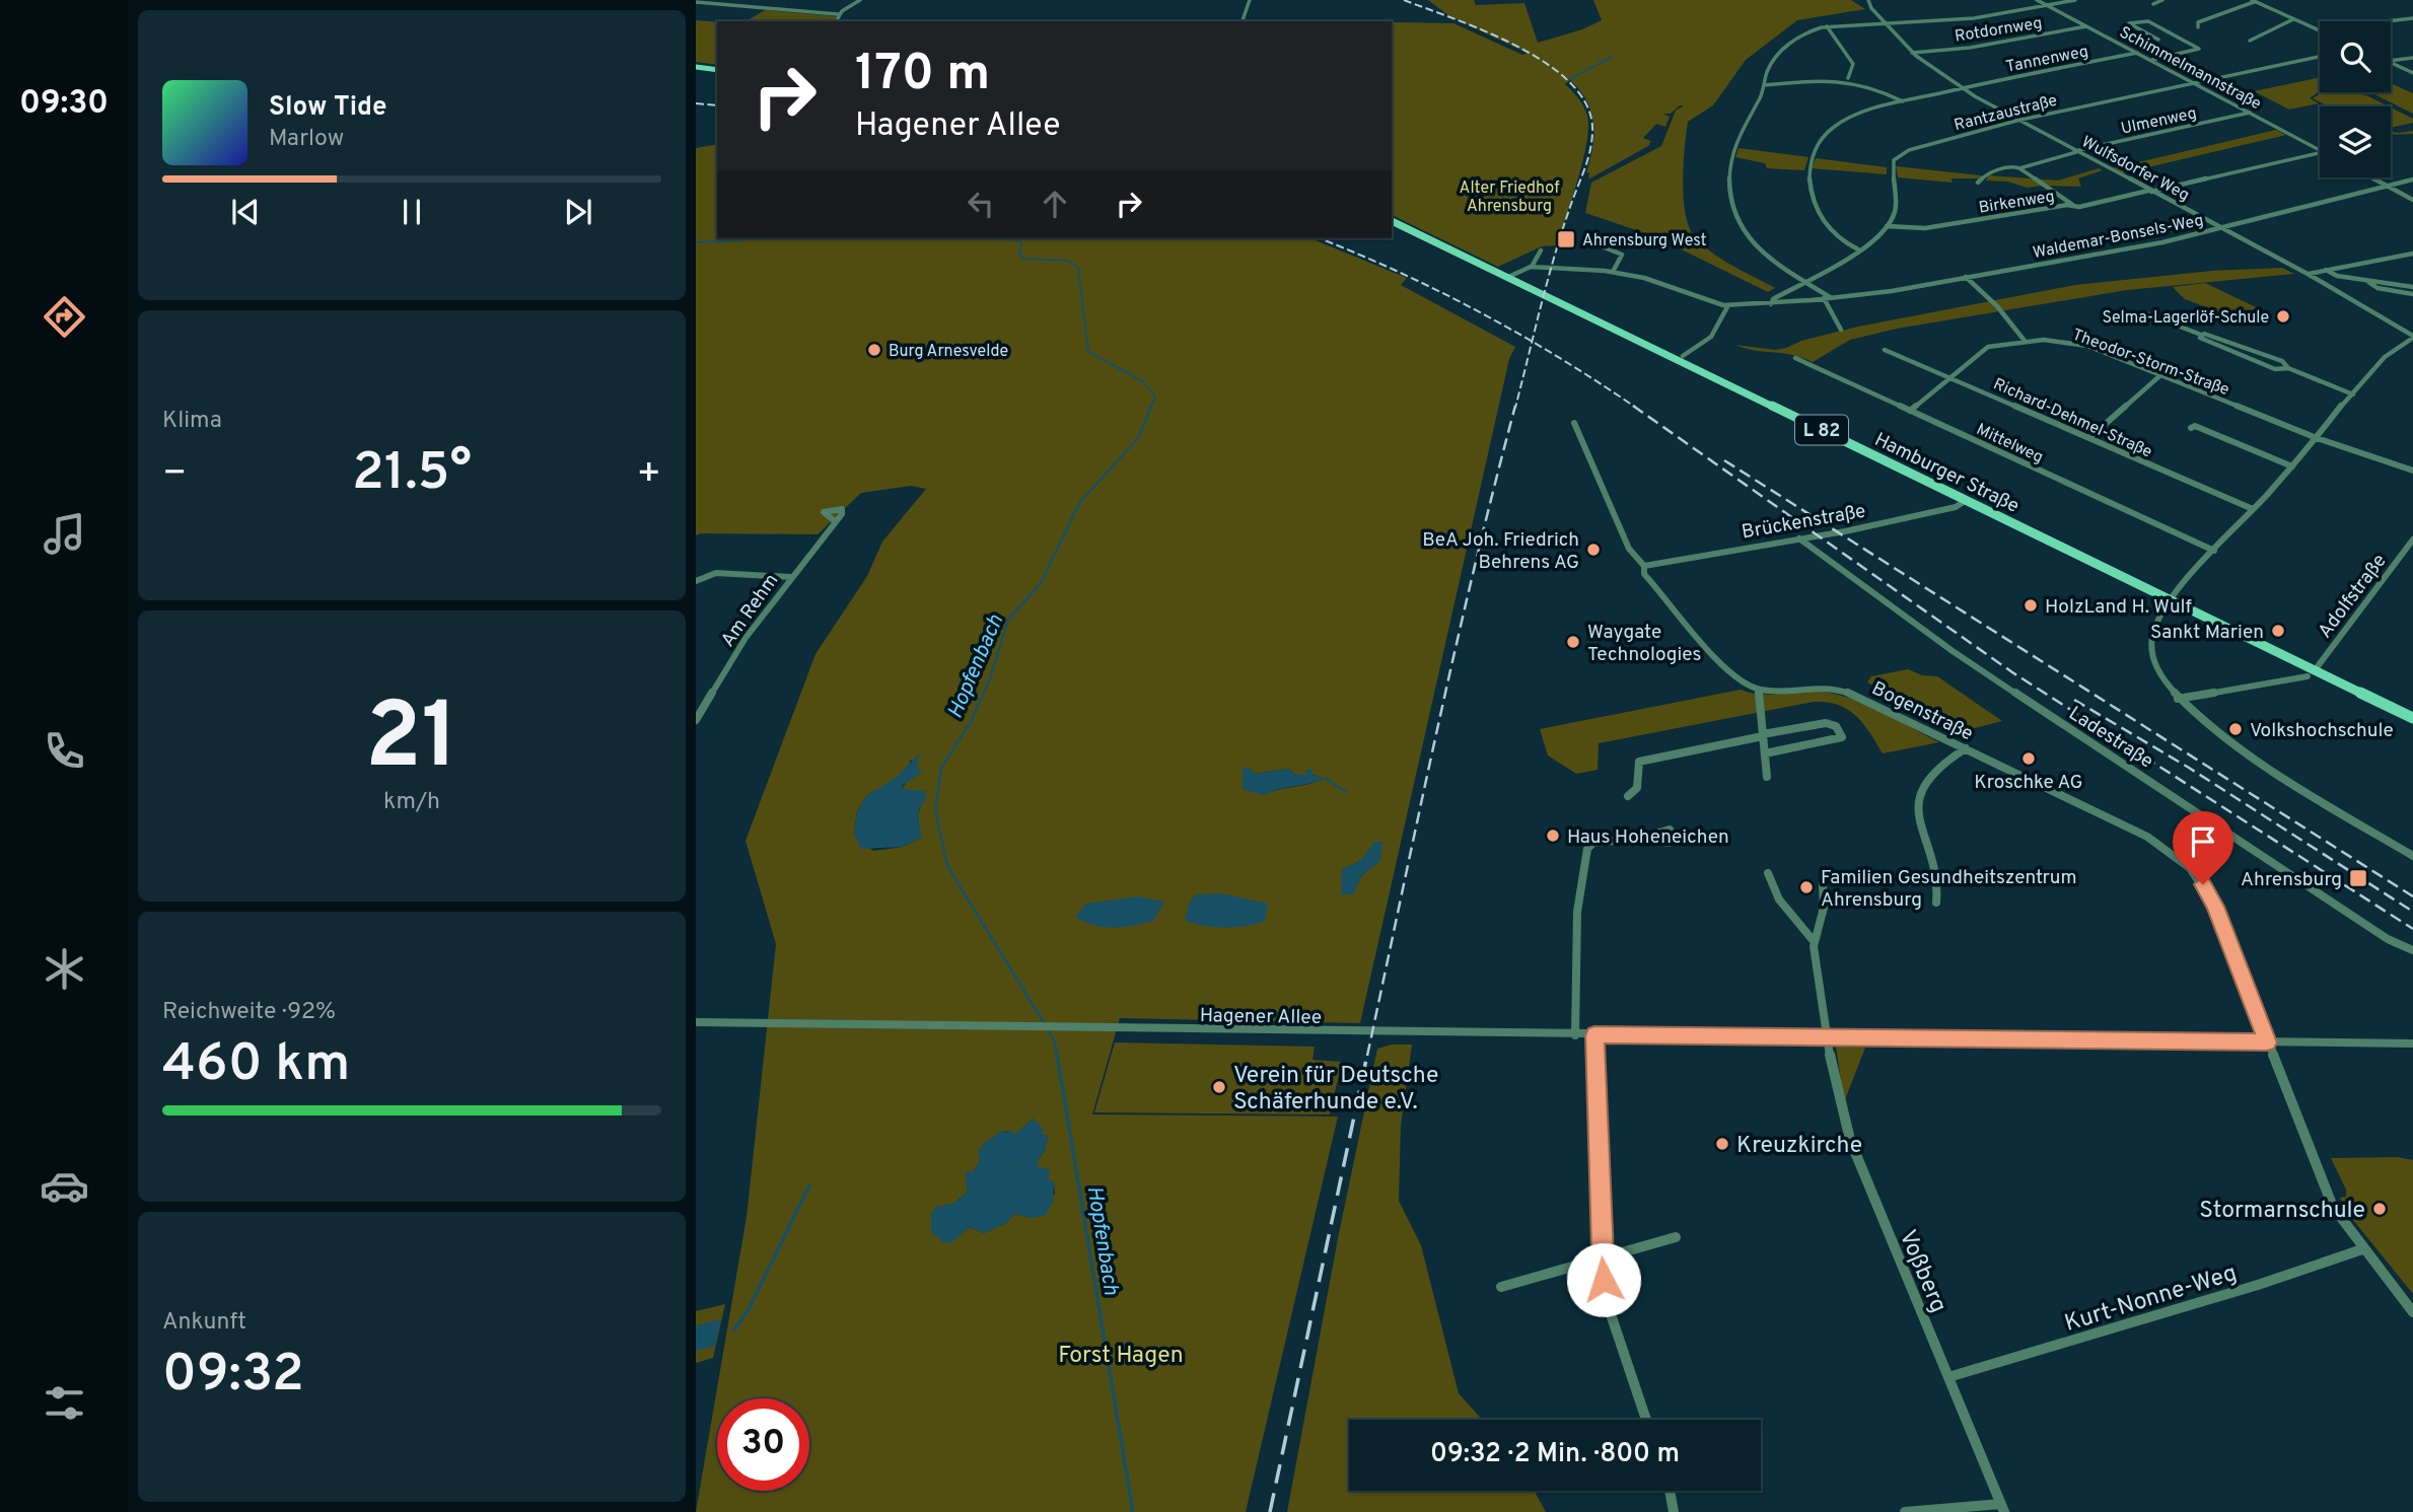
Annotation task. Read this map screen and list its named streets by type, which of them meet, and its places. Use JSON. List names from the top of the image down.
{
  "streets": {
    "main road": ["L 82", "Hamburger Straße"],
    "street": [
      "Rotdornweg",
      "Tannenweg",
      "Schimmelmannstraße",
      "Rantzaustraße",
      "Ulmenweg",
      "Wulfsdorfer Weg",
      "Birkenweg",
      "Waldemar-Bonsels-Weg",
      "Theodor-Storm-Straße",
      "Richard-Dehmel-Straße",
      "Mittelweg",
      "Brückenstraße",
      "Adolfstraße",
      "Am Rehm",
      "Bogenstraße",
      "Ladestraße",
      "Hagener Allee",
      "Voßberg",
      "Kurt-Nonne-Weg"
    ]
  },
  "crossings": [
    ["Rotdornweg", "Schimmelmannstraße"],
    ["Rotdornweg", "Wulfsdorfer Weg"],
    ["Tannenweg", "Schimmelmannstraße"],
    ["Tannenweg", "Wulfsdorfer Weg"],
    ["Schimmelmannstraße", "Rantzaustraße"],
    ["Schimmelmannstraße", "Ulmenweg"],
    ["Rantzaustraße", "Wulfsdorfer Weg"],
    ["Rantzaustraße", "Birkenweg"],
    ["Ulmenweg", "Wulfsdorfer Weg"],
    ["Wulfsdorfer Weg", "Birkenweg"],
    ["Wulfsdorfer Weg", "Waldemar-Bonsels-Weg"],
    ["Wulfsdorfer Weg", "Theodor-Storm-Straße"],
    ["Wulfsdorfer Weg", "Richard-Dehmel-Straße"],
    ["Wulfsdorfer Weg", "Mittelweg"],
    ["Wulfsdorfer Weg", "Hamburger Straße"],
    ["Waldemar-Bonsels-Weg", "Hamburger Straße"],
    ["Theodor-Storm-Straße", "Richard-Dehmel-Straße"],
    ["Theodor-Storm-Straße", "Mittelweg"],
    ["Hamburger Straße", "Brückenstraße"],
    ["Hamburger Straße", "Adolfstraße"],
    ["Brückenstraße", "Ladestraße"],
    ["Bogenstraße", "Hagener Allee"],
    ["Bogenstraße", "Kurt-Nonne-Weg"],
    ["Hagener Allee", "Voßberg"],
    ["Voßberg", "Kurt-Nonne-Weg"]
  ],
  "water": ["Hopfenbach"],
  "parks": ["Alter Friedhof Ahrensburg", "Forst Hagen"],
  "places": {
    "transit": ["Ahrensburg West", "Ahrensburg"],
    "other": [
      "Selma-Lagerlöf-Schule",
      "Burg Arnesvelde",
      "BeA Joh. Friedrich Behrens AG",
      "HolzLand H. Wulf",
      "Sankt Marien",
      "Waygate Technologies",
      "Volkshochschule",
      "Kroschke AG",
      "Haus Hoheneichen",
      "Familien Gesundheitszentrum Ahrensburg",
      "Verein für Deutsche Schäferhunde e.V.",
      "Kreuzkirche",
      "Stormarnschule"
    ]
  },
  "page": {
    "tabs": "09:30",
    "turn": ["170 m", "Hagener Allee"],
    "song": ["Slow Tide", "Marlow"],
    "tile": [
      "Klima",
      ["21", "km/h"],
      ["Reichweite · 92%", "460 km"],
      ["Ankunft", "09:32"]
    ],
    "heat": ["−", "21.5°", "+"],
    "limit": "30",
    "trip": "09:32 · 2 Min. · 800 m"
  }
}
